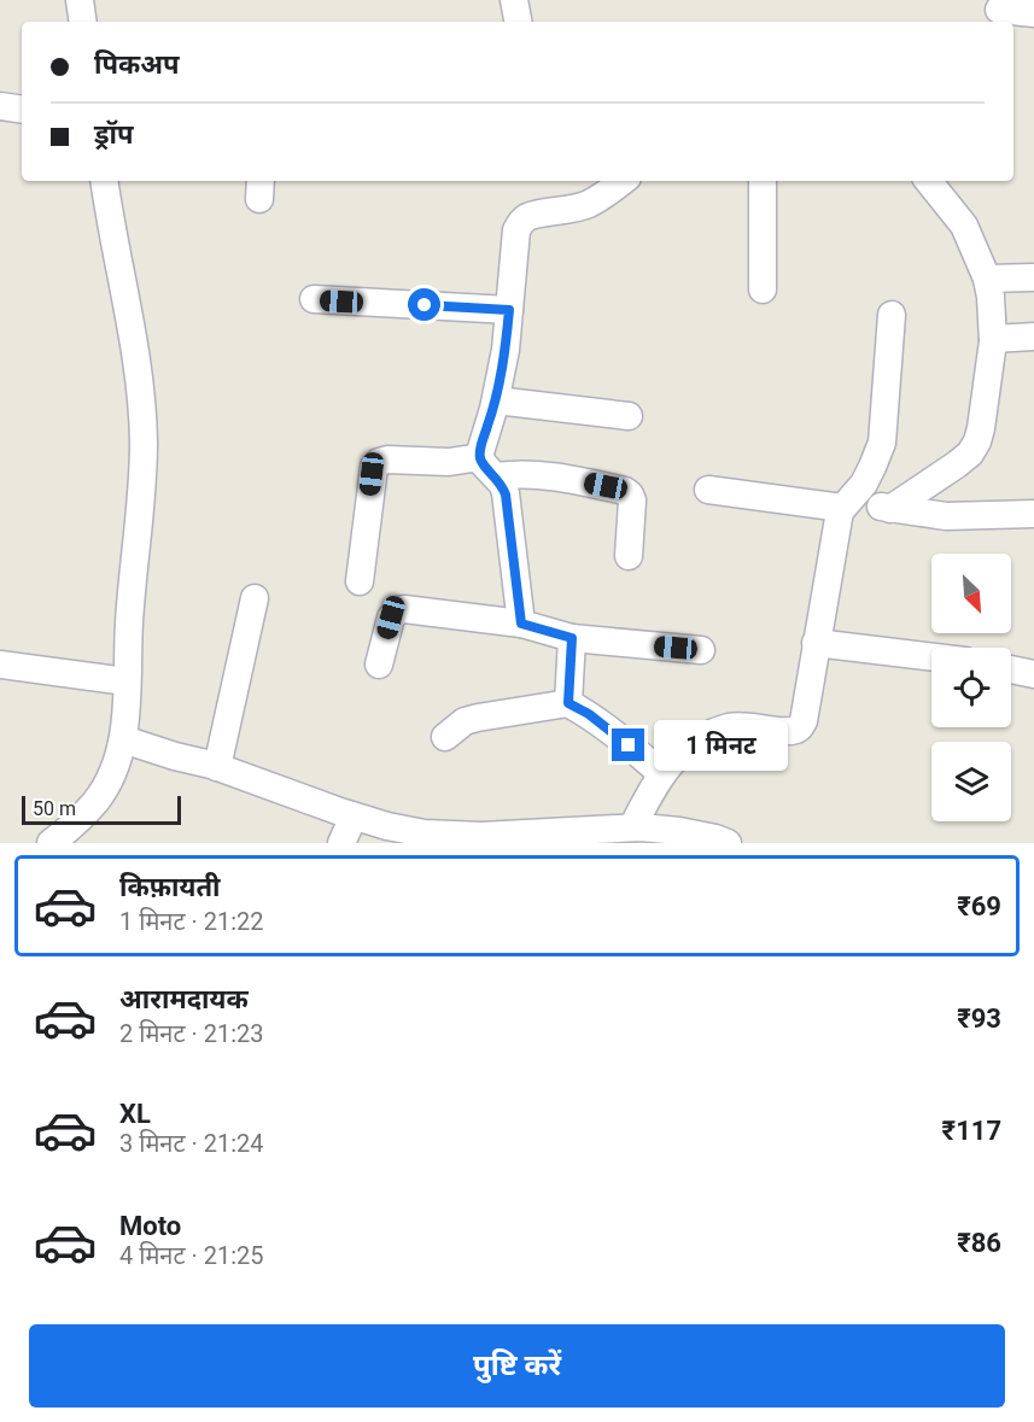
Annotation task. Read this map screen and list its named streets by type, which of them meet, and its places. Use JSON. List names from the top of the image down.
{
  "scale_bar": "50 m",
  "north": "bottom right",
  "page": {
    "banner": ["पिकअप", "ड्रॉप"],
    "bubble": "1 मिनट",
    "scale": "50 m",
    "list": [
      {
        "name": "किफ़ायती",
        "note": "1 मिनट · 21:22",
        "value": "₹69"
      },
      {
        "name": "आरामदायक",
        "note": "2 मिनट · 21:23",
        "value": "₹93"
      },
      {
        "name": "XL",
        "note": "3 मिनट · 21:24",
        "value": "₹117"
      },
      {
        "name": "Moto",
        "note": "4 मिनट · 21:25",
        "value": "₹86"
      }
    ],
    "buttons": "पुष्टि करें"
  }
}
